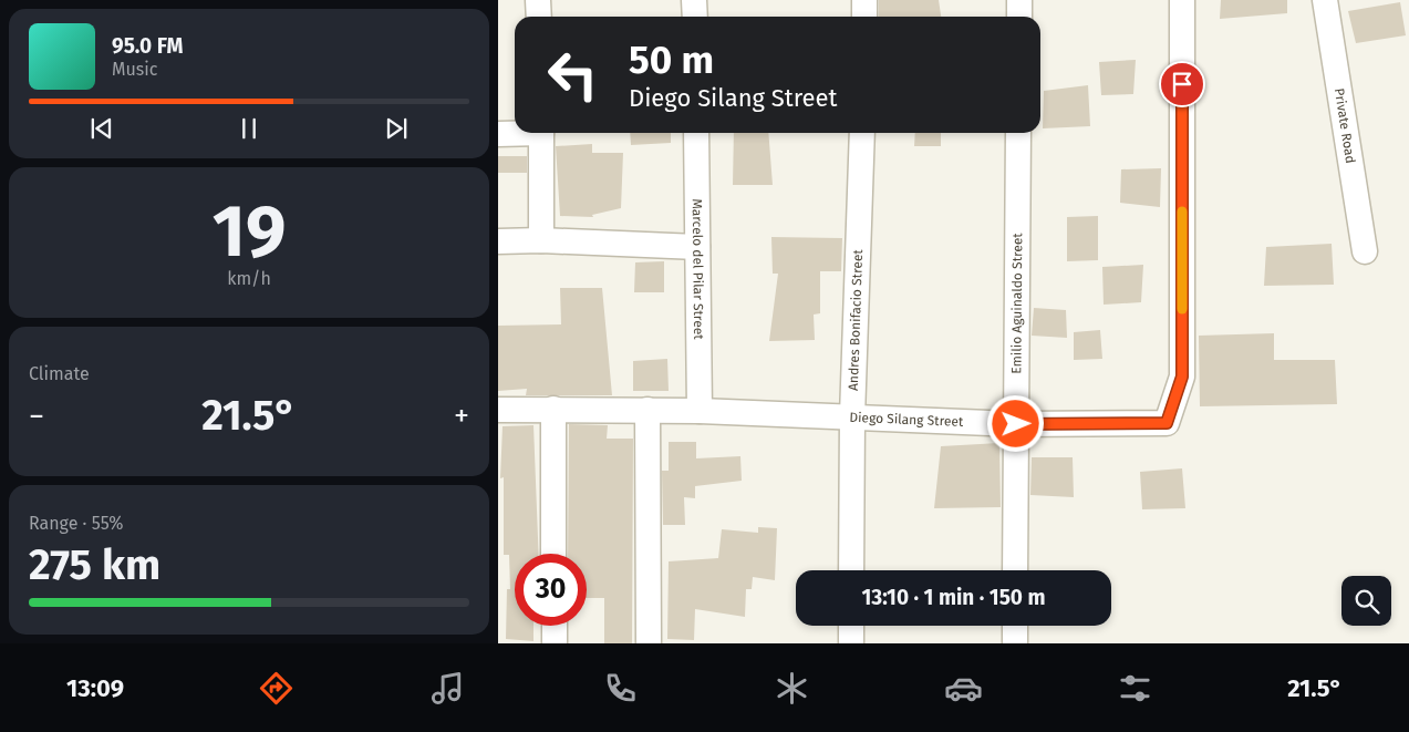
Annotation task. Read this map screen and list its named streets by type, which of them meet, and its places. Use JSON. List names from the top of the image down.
{
  "streets": {
    "street": [
      "Private Road",
      "Marcelo del Pilar Street",
      "Emilio Aguinaldo Street",
      "Andres Bonifacio Street",
      "Diego Silang Street"
    ]
  },
  "crossings": [
    ["Marcelo del Pilar Street", "Diego Silang Street"],
    ["Emilio Aguinaldo Street", "Diego Silang Street"],
    ["Andres Bonifacio Street", "Diego Silang Street"]
  ],
  "page": {
    "turn": ["50 m", "Diego Silang Street"],
    "song": ["95.0 FM", "Music"],
    "tile": [
      ["19", "km/h"],
      "Climate",
      ["Range · 55%", "275 km"]
    ],
    "heat": ["−", "21.5°", "+"],
    "limit": "30",
    "trip": "13:10 · 1 min · 150 m",
    "tabs": ["13:09", "21.5°"]
  }
}
